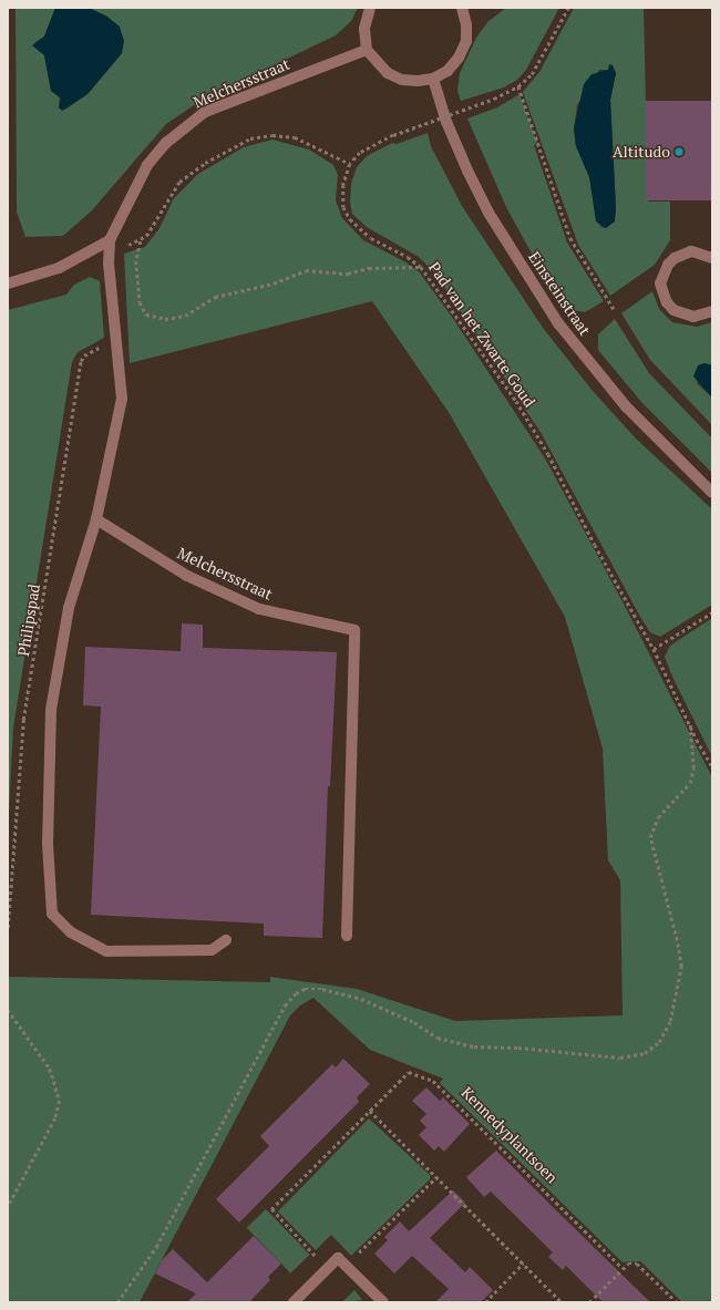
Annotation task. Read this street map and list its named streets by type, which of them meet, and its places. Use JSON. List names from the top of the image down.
{
  "streets": {
    "street": ["Melchersstraat", "Einsteinstraat"],
    "path": ["Pad van het Zwarte Goud", "Philipspad", "Kennedyplantsoen"]
  },
  "crossings": [
    ["Melchersstraat", "Philipspad"]
  ],
  "places": ["Altitudo"]
}
